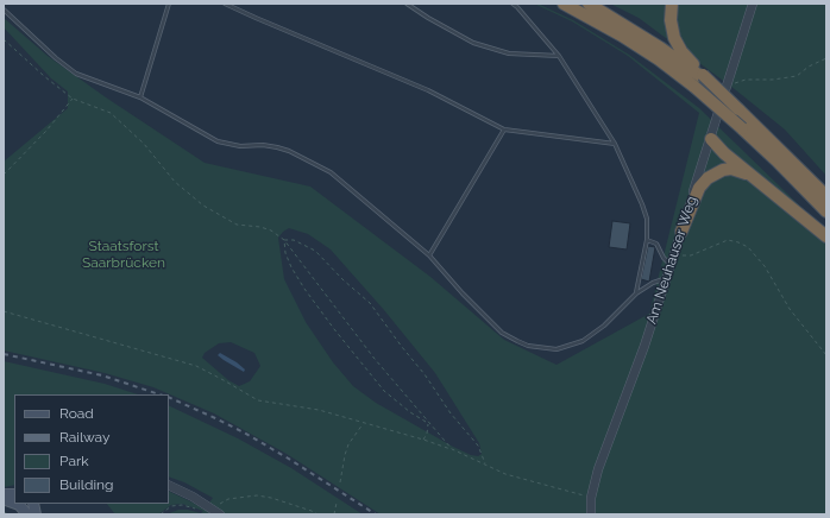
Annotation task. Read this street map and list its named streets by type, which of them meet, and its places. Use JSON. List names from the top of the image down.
{
  "streets": {
    "street": ["Am Neuhauser Weg"]
  },
  "parks": ["Staatsforst Saarbrücken"],
  "legend": [
    "Road",
    "Railway",
    "Park",
    "Building"
  ]
}
